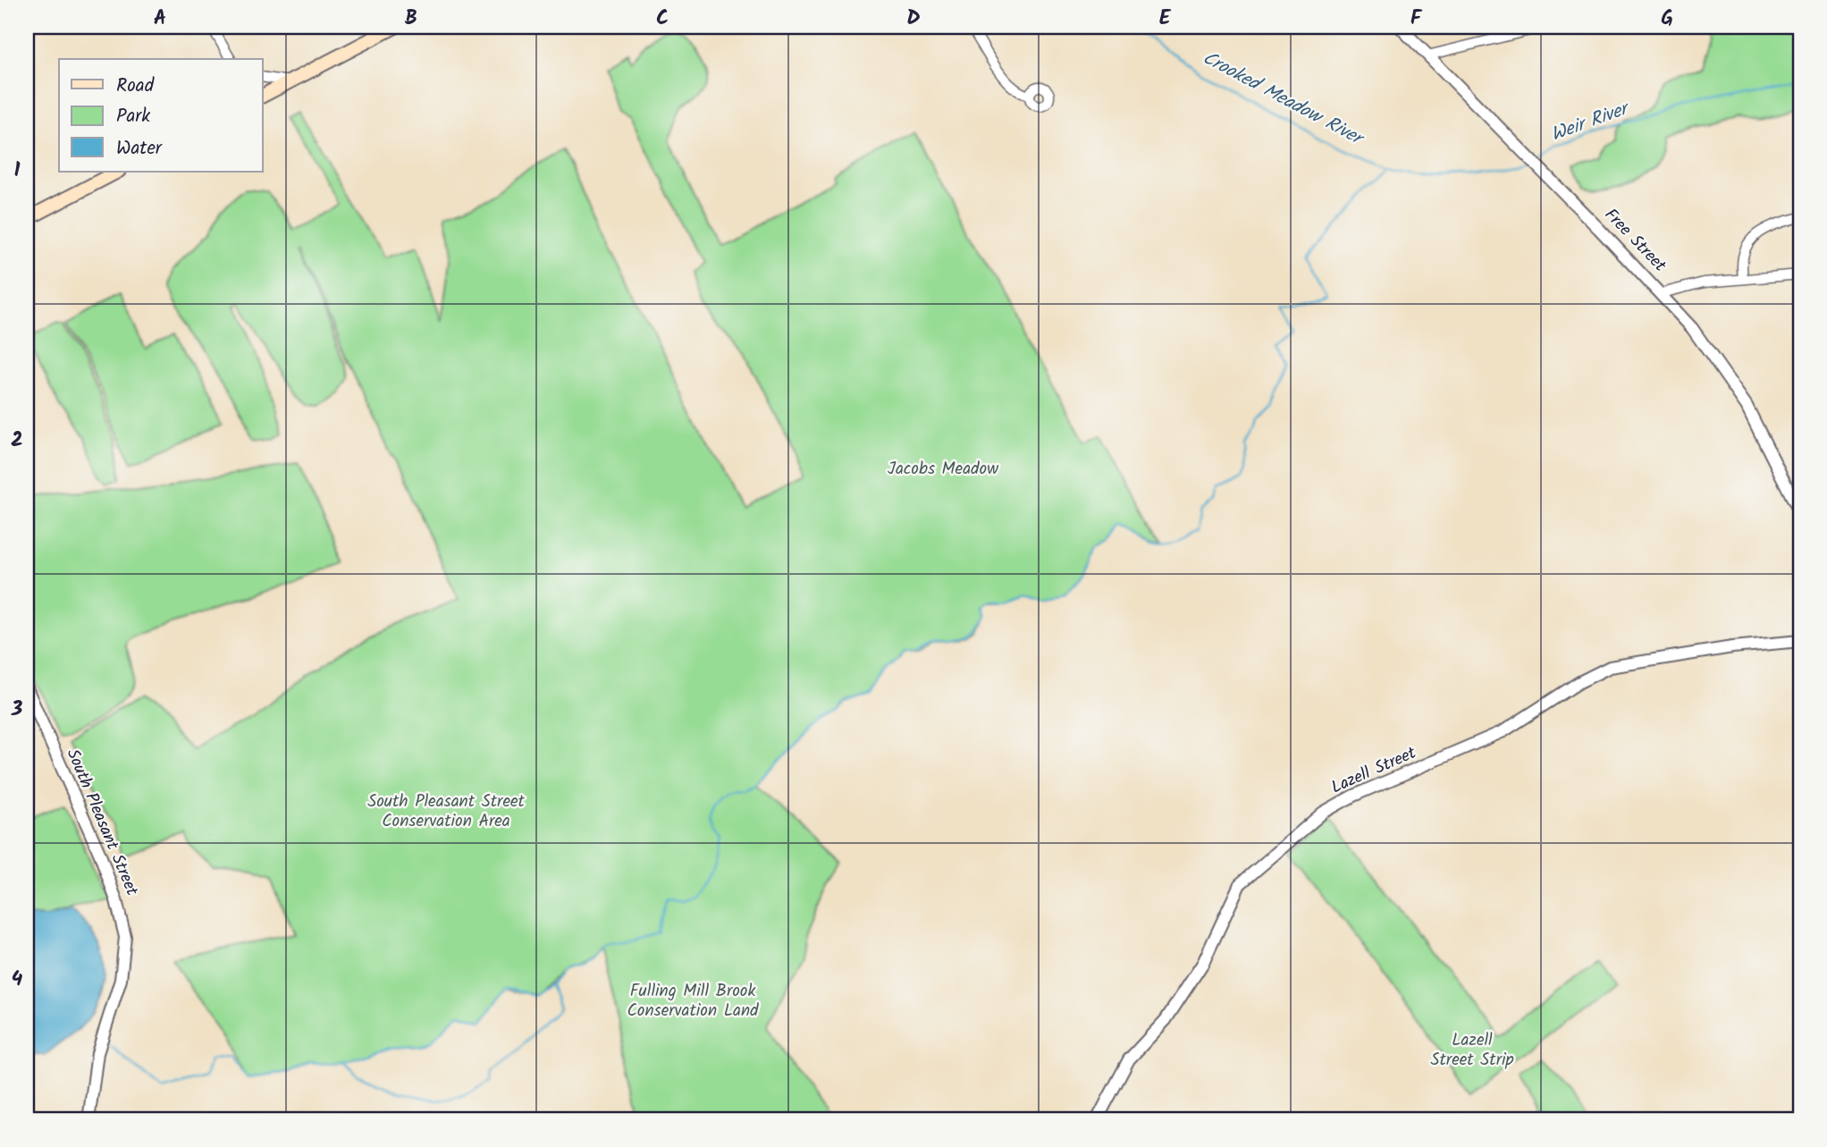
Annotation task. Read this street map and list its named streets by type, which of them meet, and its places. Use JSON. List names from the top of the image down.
{
  "streets": {
    "street": ["Free Street", "Lazell Street", "South Pleasant Street"]
  },
  "water": ["Crooked Meadow River", "Weir River"],
  "parks": [
    "Jacobs Meadow",
    "South Pleasant Street Conservation Area",
    "Fulling Mill Brook Conservation Land",
    "Lazell Street Strip"
  ],
  "legend": ["Road", "Park", "Water"],
  "grid": {
    "columns": [
      "A",
      "B",
      "C",
      "D",
      "E",
      "F",
      "G"
    ],
    "rows": [
      "1",
      "2",
      "3",
      "4"
    ]
  }
}
